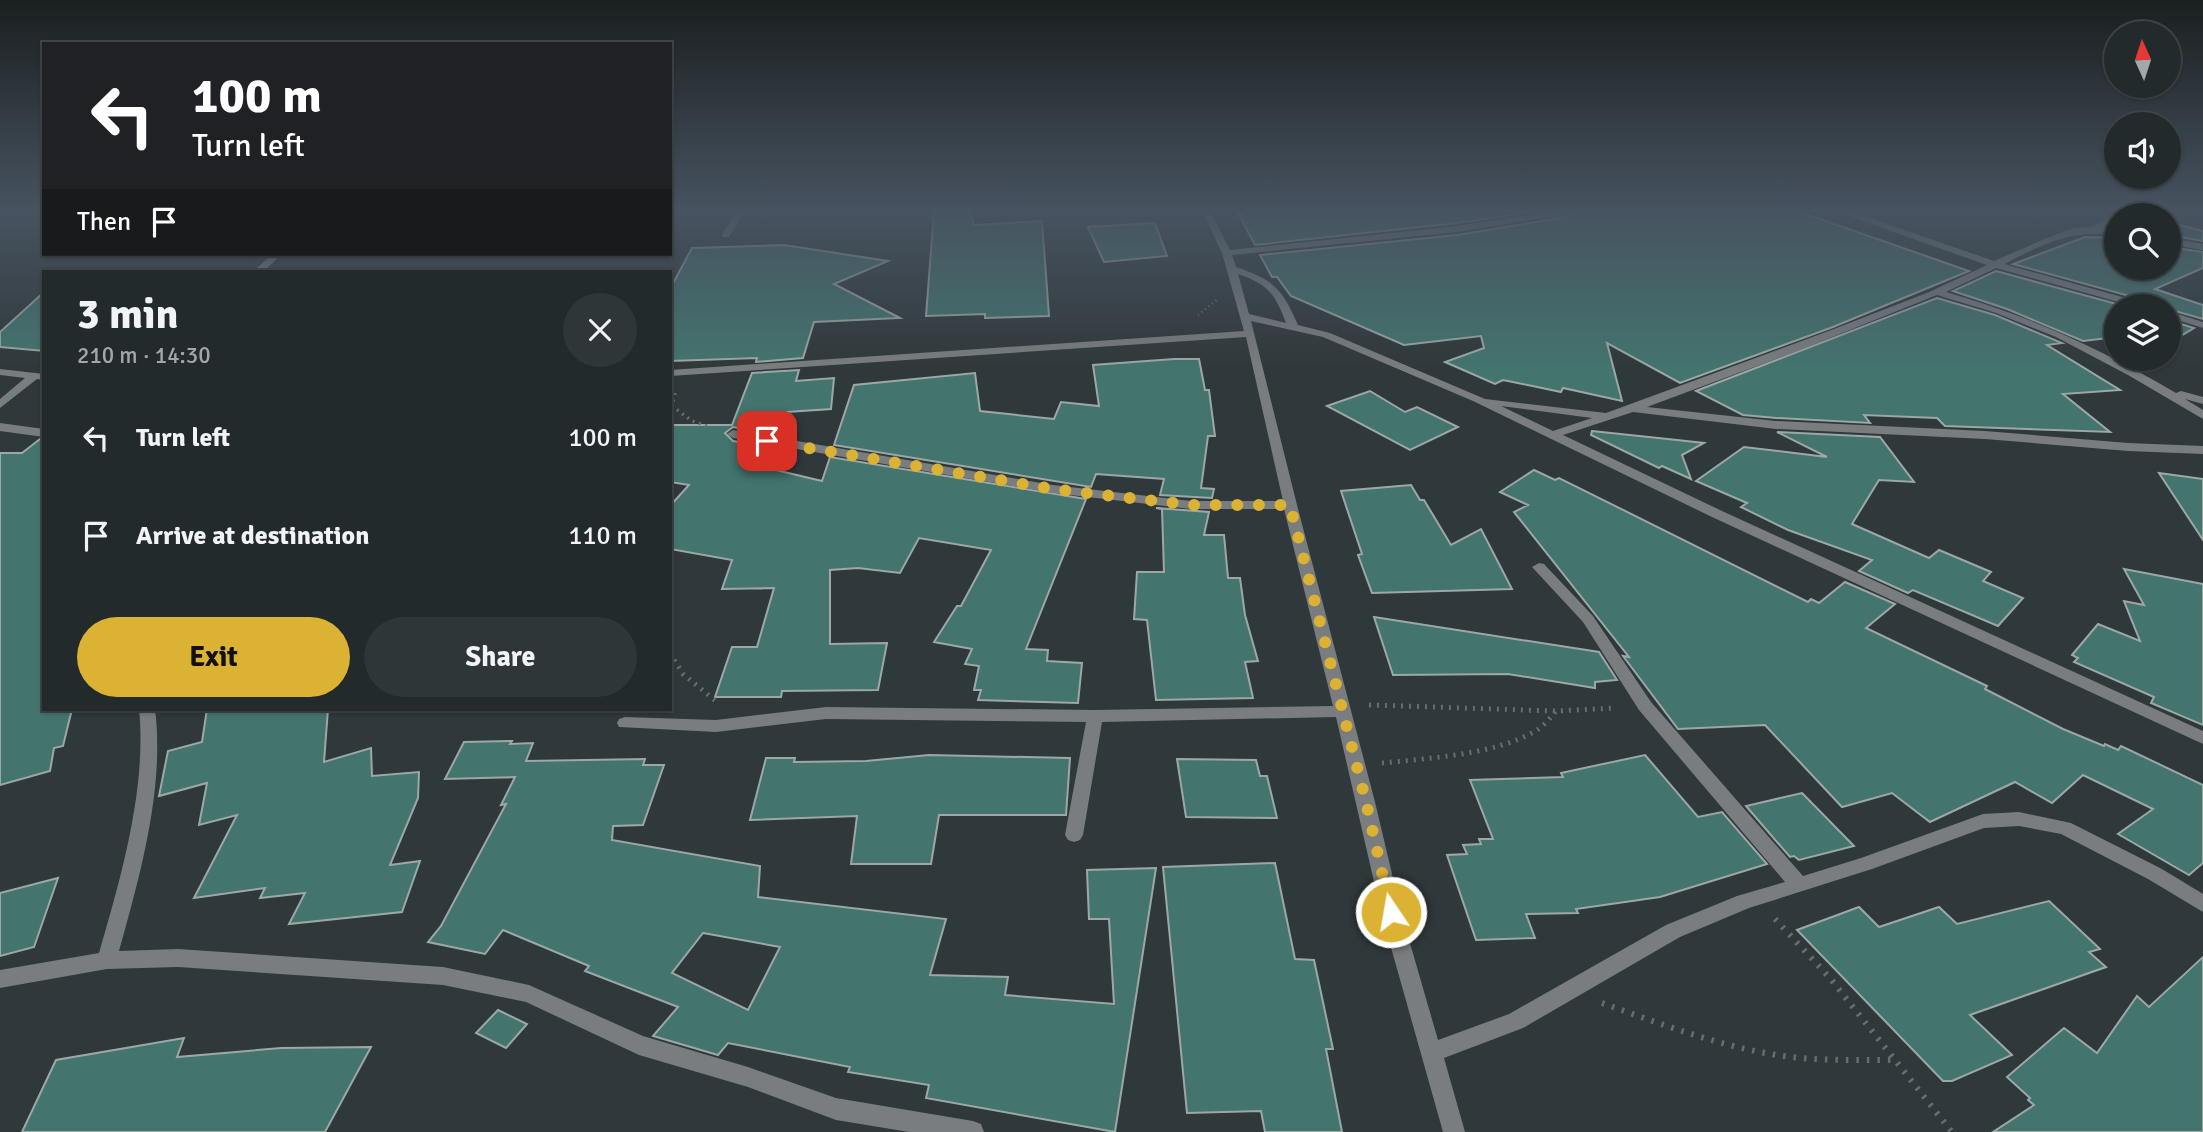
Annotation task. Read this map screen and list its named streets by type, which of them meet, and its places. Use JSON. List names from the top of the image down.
{
  "north": "top",
  "page": {
    "turn": ["100 m", "Turn left"],
    "then": "Then",
    "heading": ["3 min", "210 m · 14:30"],
    "list": [
      {
        "name": "Turn left",
        "value": "100 m"
      },
      {
        "name": "Arrive at destination",
        "value": "110 m"
      }
    ],
    "buttons": ["Exit", "Share"]
  }
}
